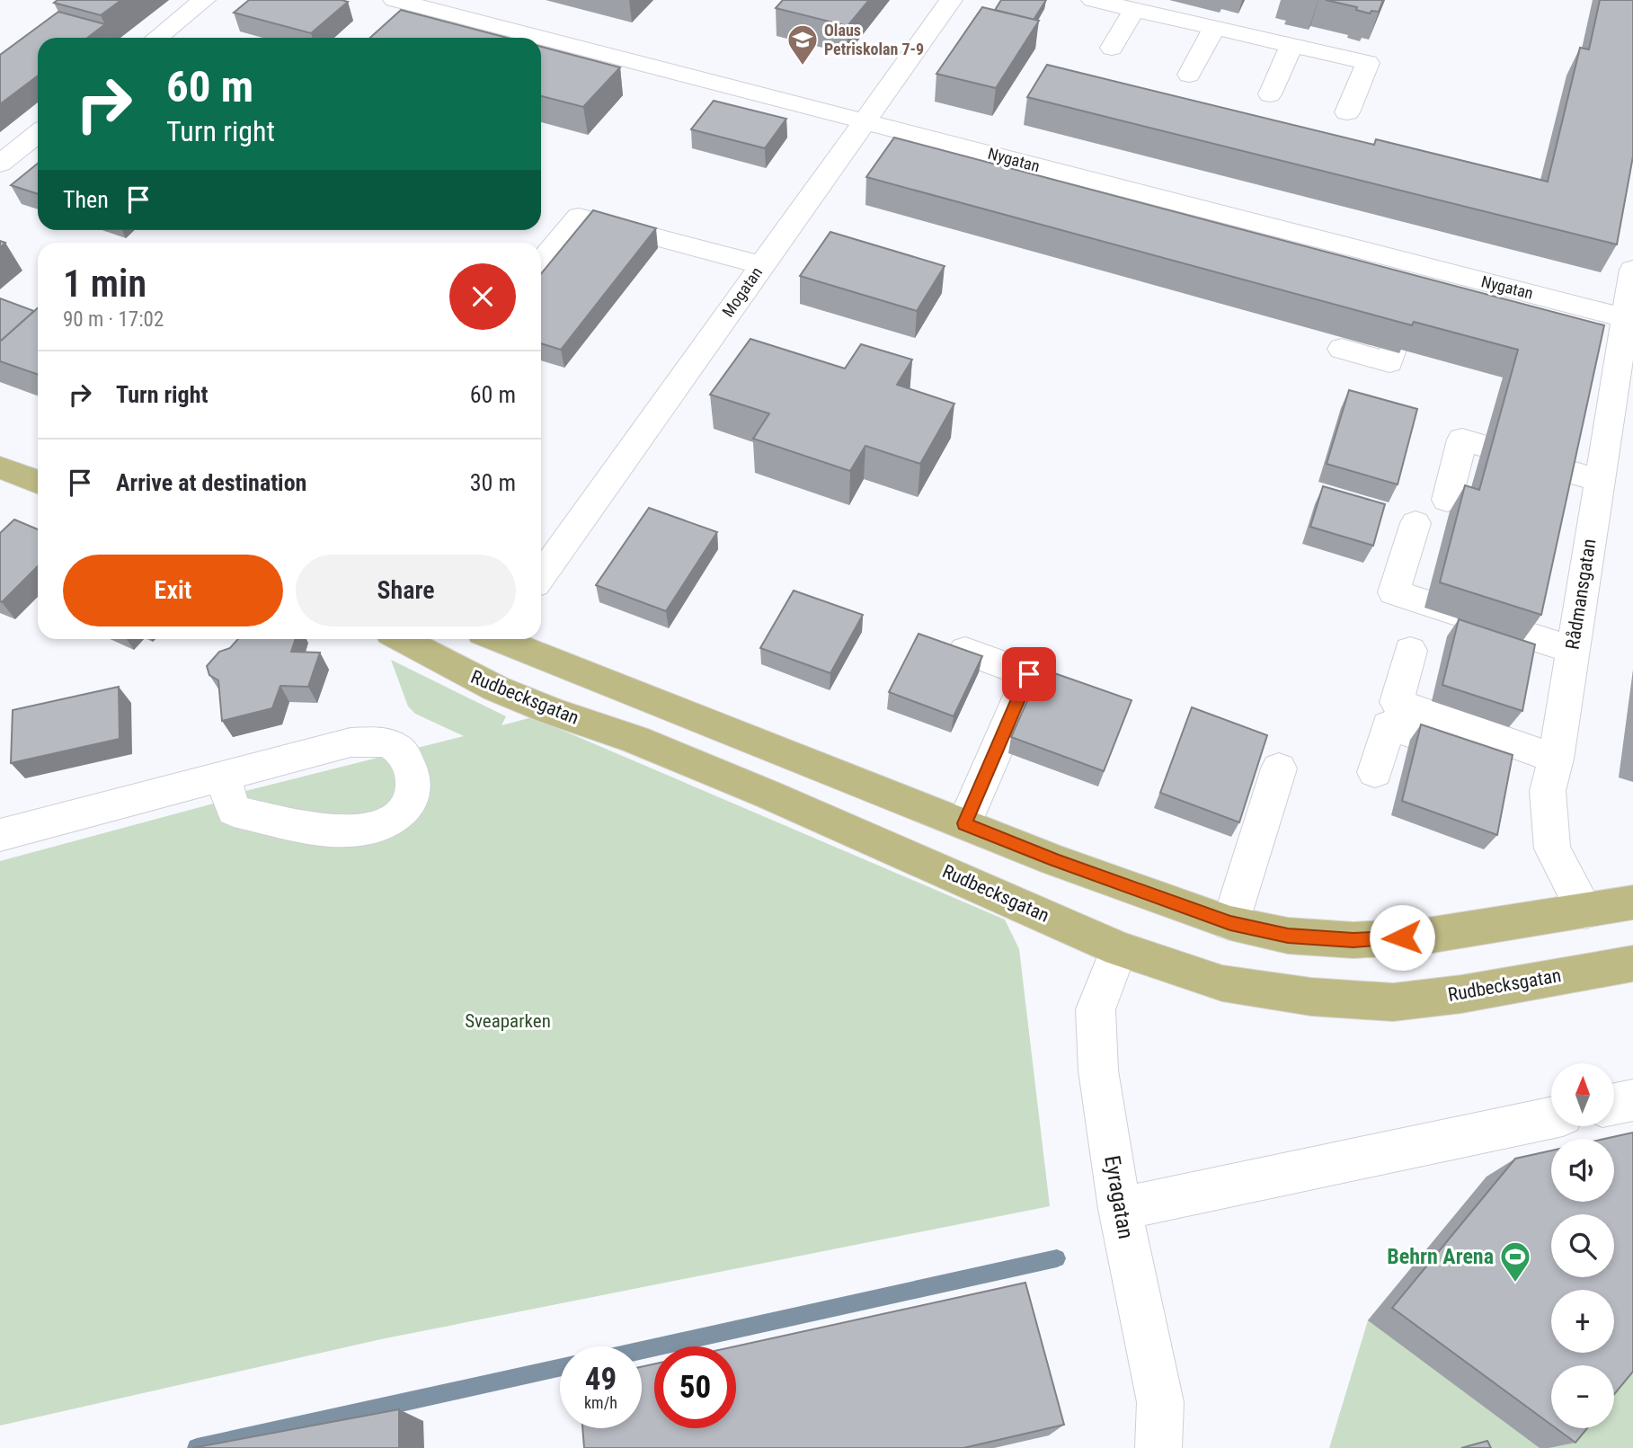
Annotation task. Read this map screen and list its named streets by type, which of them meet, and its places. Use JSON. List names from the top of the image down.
{
  "streets": {
    "main road": ["Rudbecksgatan"],
    "street": [
      "Nygatan",
      "Mogatan",
      "Rådmansgatan",
      "Eyragatan"
    ]
  },
  "crossings": [
    ["Nygatan", "Mogatan"],
    ["Nygatan", "Rådmansgatan"],
    ["Rudbecksgatan", "Eyragatan"]
  ],
  "parks": ["Sveaparken"],
  "places": {
    "school or university": ["Olaus Petriskolan 7-9"],
    "sports": ["Behrn Arena"]
  },
  "north": "top",
  "page": {
    "turn": ["60 m", "Turn right"],
    "then": "Then",
    "heading": ["1 min", "90 m · 17:02"],
    "list": [
      {
        "name": "Turn right",
        "value": "60 m"
      },
      {
        "name": "Arrive at destination",
        "value": "30 m"
      }
    ],
    "buttons": ["Exit", "Share"],
    "map_buttons": ["+", "−"],
    "speed": "49 km/h",
    "limit": "50"
  }
}
